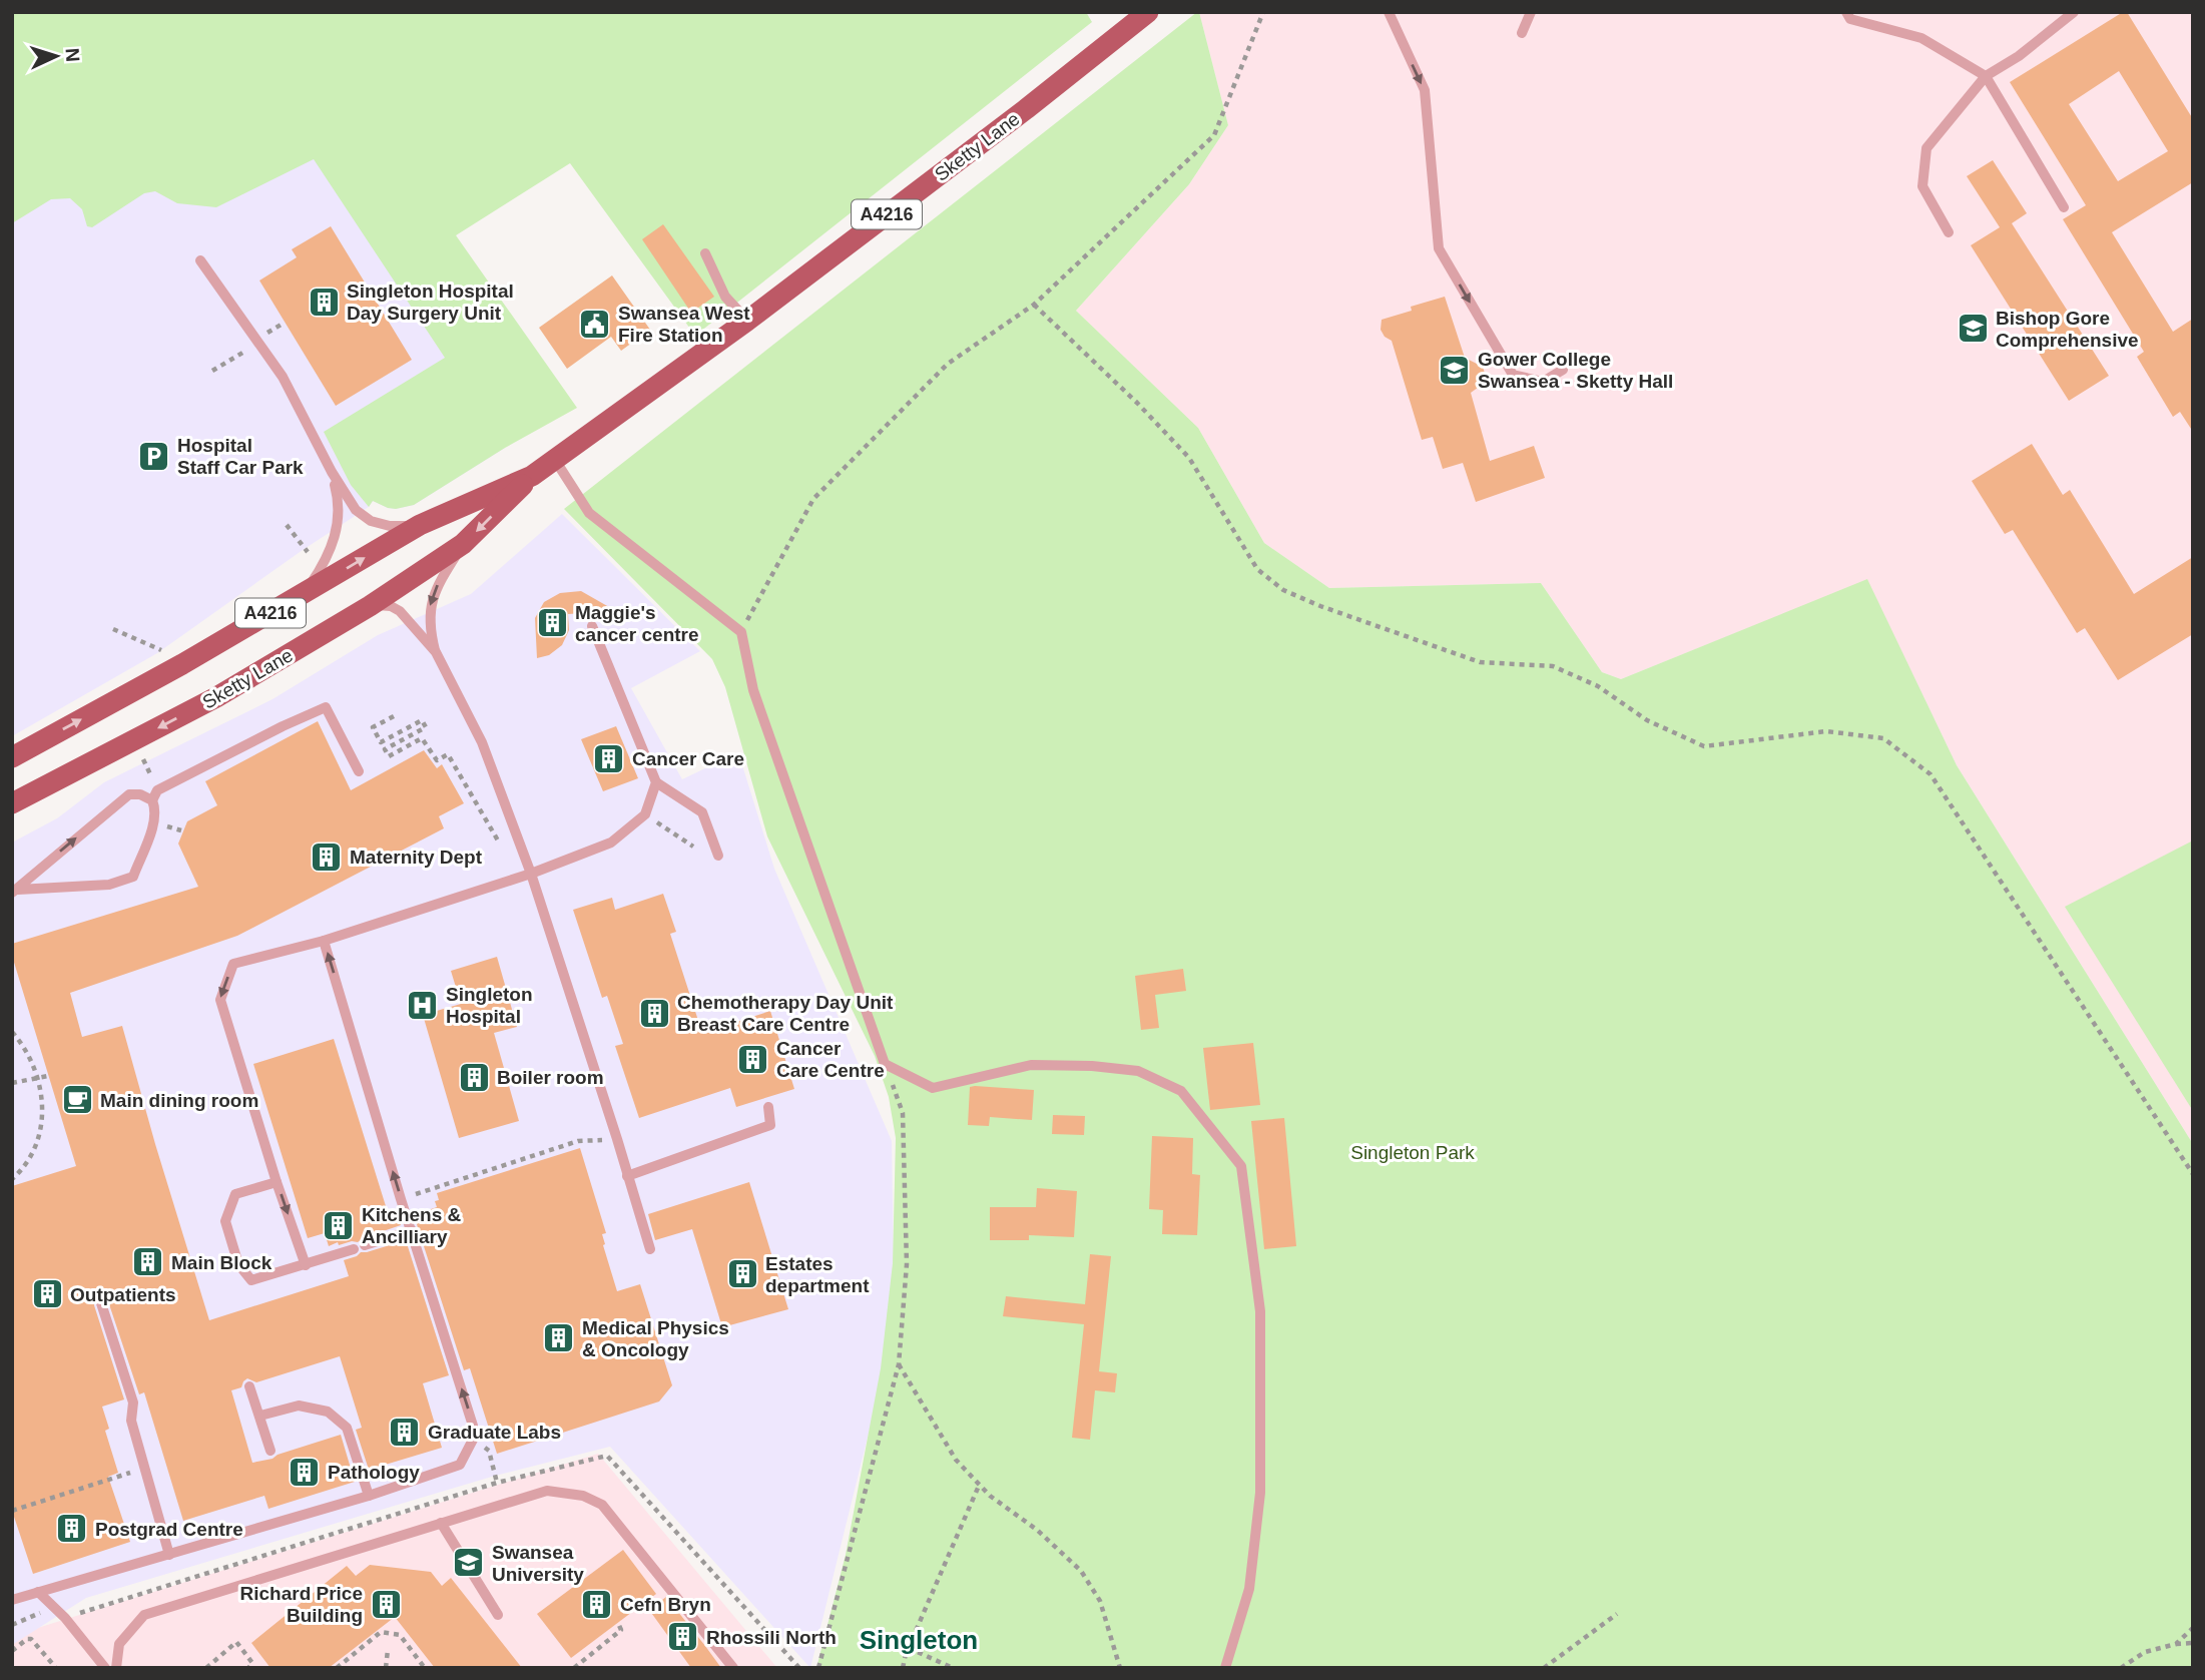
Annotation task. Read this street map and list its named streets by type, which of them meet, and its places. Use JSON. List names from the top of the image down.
{
  "streets": {
    "main road": ["Sketty Lane", "A4216"]
  },
  "districts": ["Singleton"],
  "parks": ["Singleton Park"],
  "places": {
    "building": [
      "Singleton Hospital Day Surgery Unit",
      "Maggie's cancer centre",
      "Cancer Care",
      "Maternity Dept",
      "Chemotherapy Day Unit Breast Care Centre",
      "Cancer Care Centre",
      "Boiler room",
      "Kitchens & Ancilliary",
      "Main Block",
      "Estates department",
      "Outpatients",
      "Medical Physics & Oncology",
      "Graduate Labs",
      "Pathology",
      "Postgrad Centre",
      "Richard Price Building",
      "Cefn Bryn",
      "Rhossili North"
    ],
    "public building": ["Swansea West Fire Station"],
    "school or university": ["Bishop Gore Comprehensive", "Gower College Swansea - Sketty Hall", "Swansea University"],
    "parking": ["Hospital Staff Car Park"],
    "hospital": ["Singleton Hospital"],
    "cafe": ["Main dining room"]
  },
  "north": "right"
}
